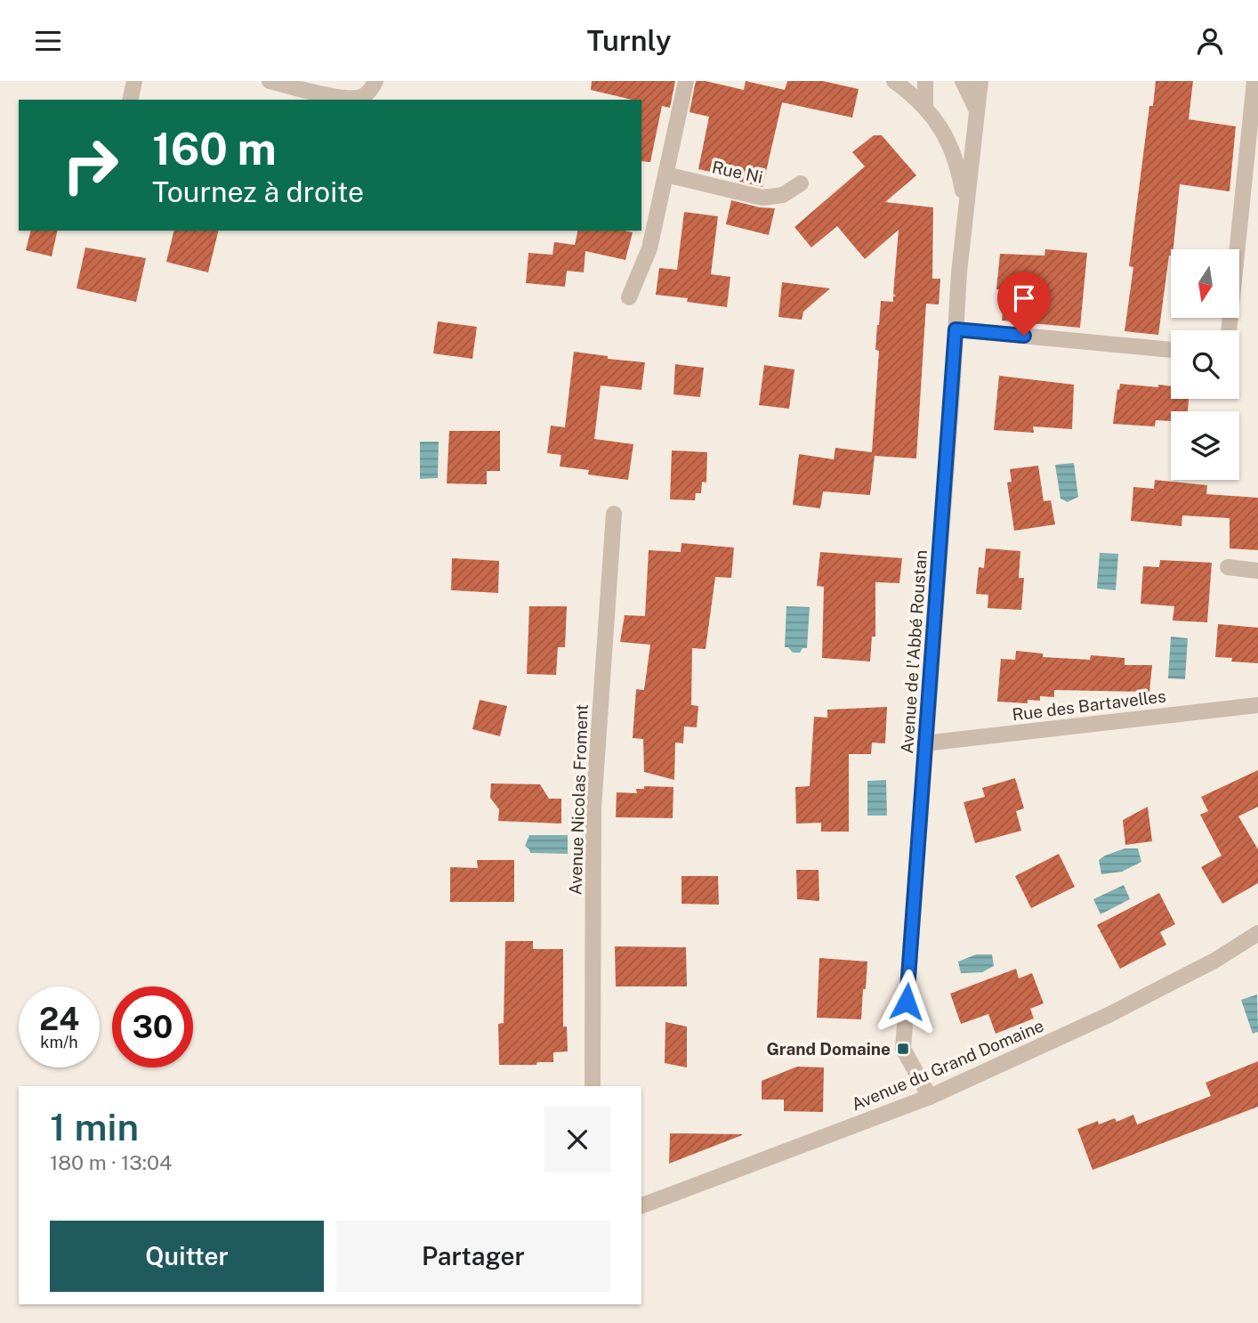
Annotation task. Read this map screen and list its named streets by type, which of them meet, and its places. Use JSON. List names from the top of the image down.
{
  "streets": {
    "street": [
      "Rue Ni",
      "Avenue de l'Abbé Roustan",
      "Rue des Bartavelles",
      "Avenue Nicolas Froment",
      "Avenue du Grand Domaine"
    ]
  },
  "crossings": [
    ["Avenue de l'Abbé Roustan", "Rue des Bartavelles"],
    ["Avenue de l'Abbé Roustan", "Avenue du Grand Domaine"]
  ],
  "places": {
    "transit": ["Grand Domaine"]
  },
  "north": "bottom",
  "page": {
    "header": "Turnly",
    "turn": ["160 m", "Tournez à droite"],
    "speed": "24 km/h",
    "limit": "30",
    "heading": ["1 min", "180 m · 13:04"],
    "buttons": ["Quitter", "Partager"]
  }
}
